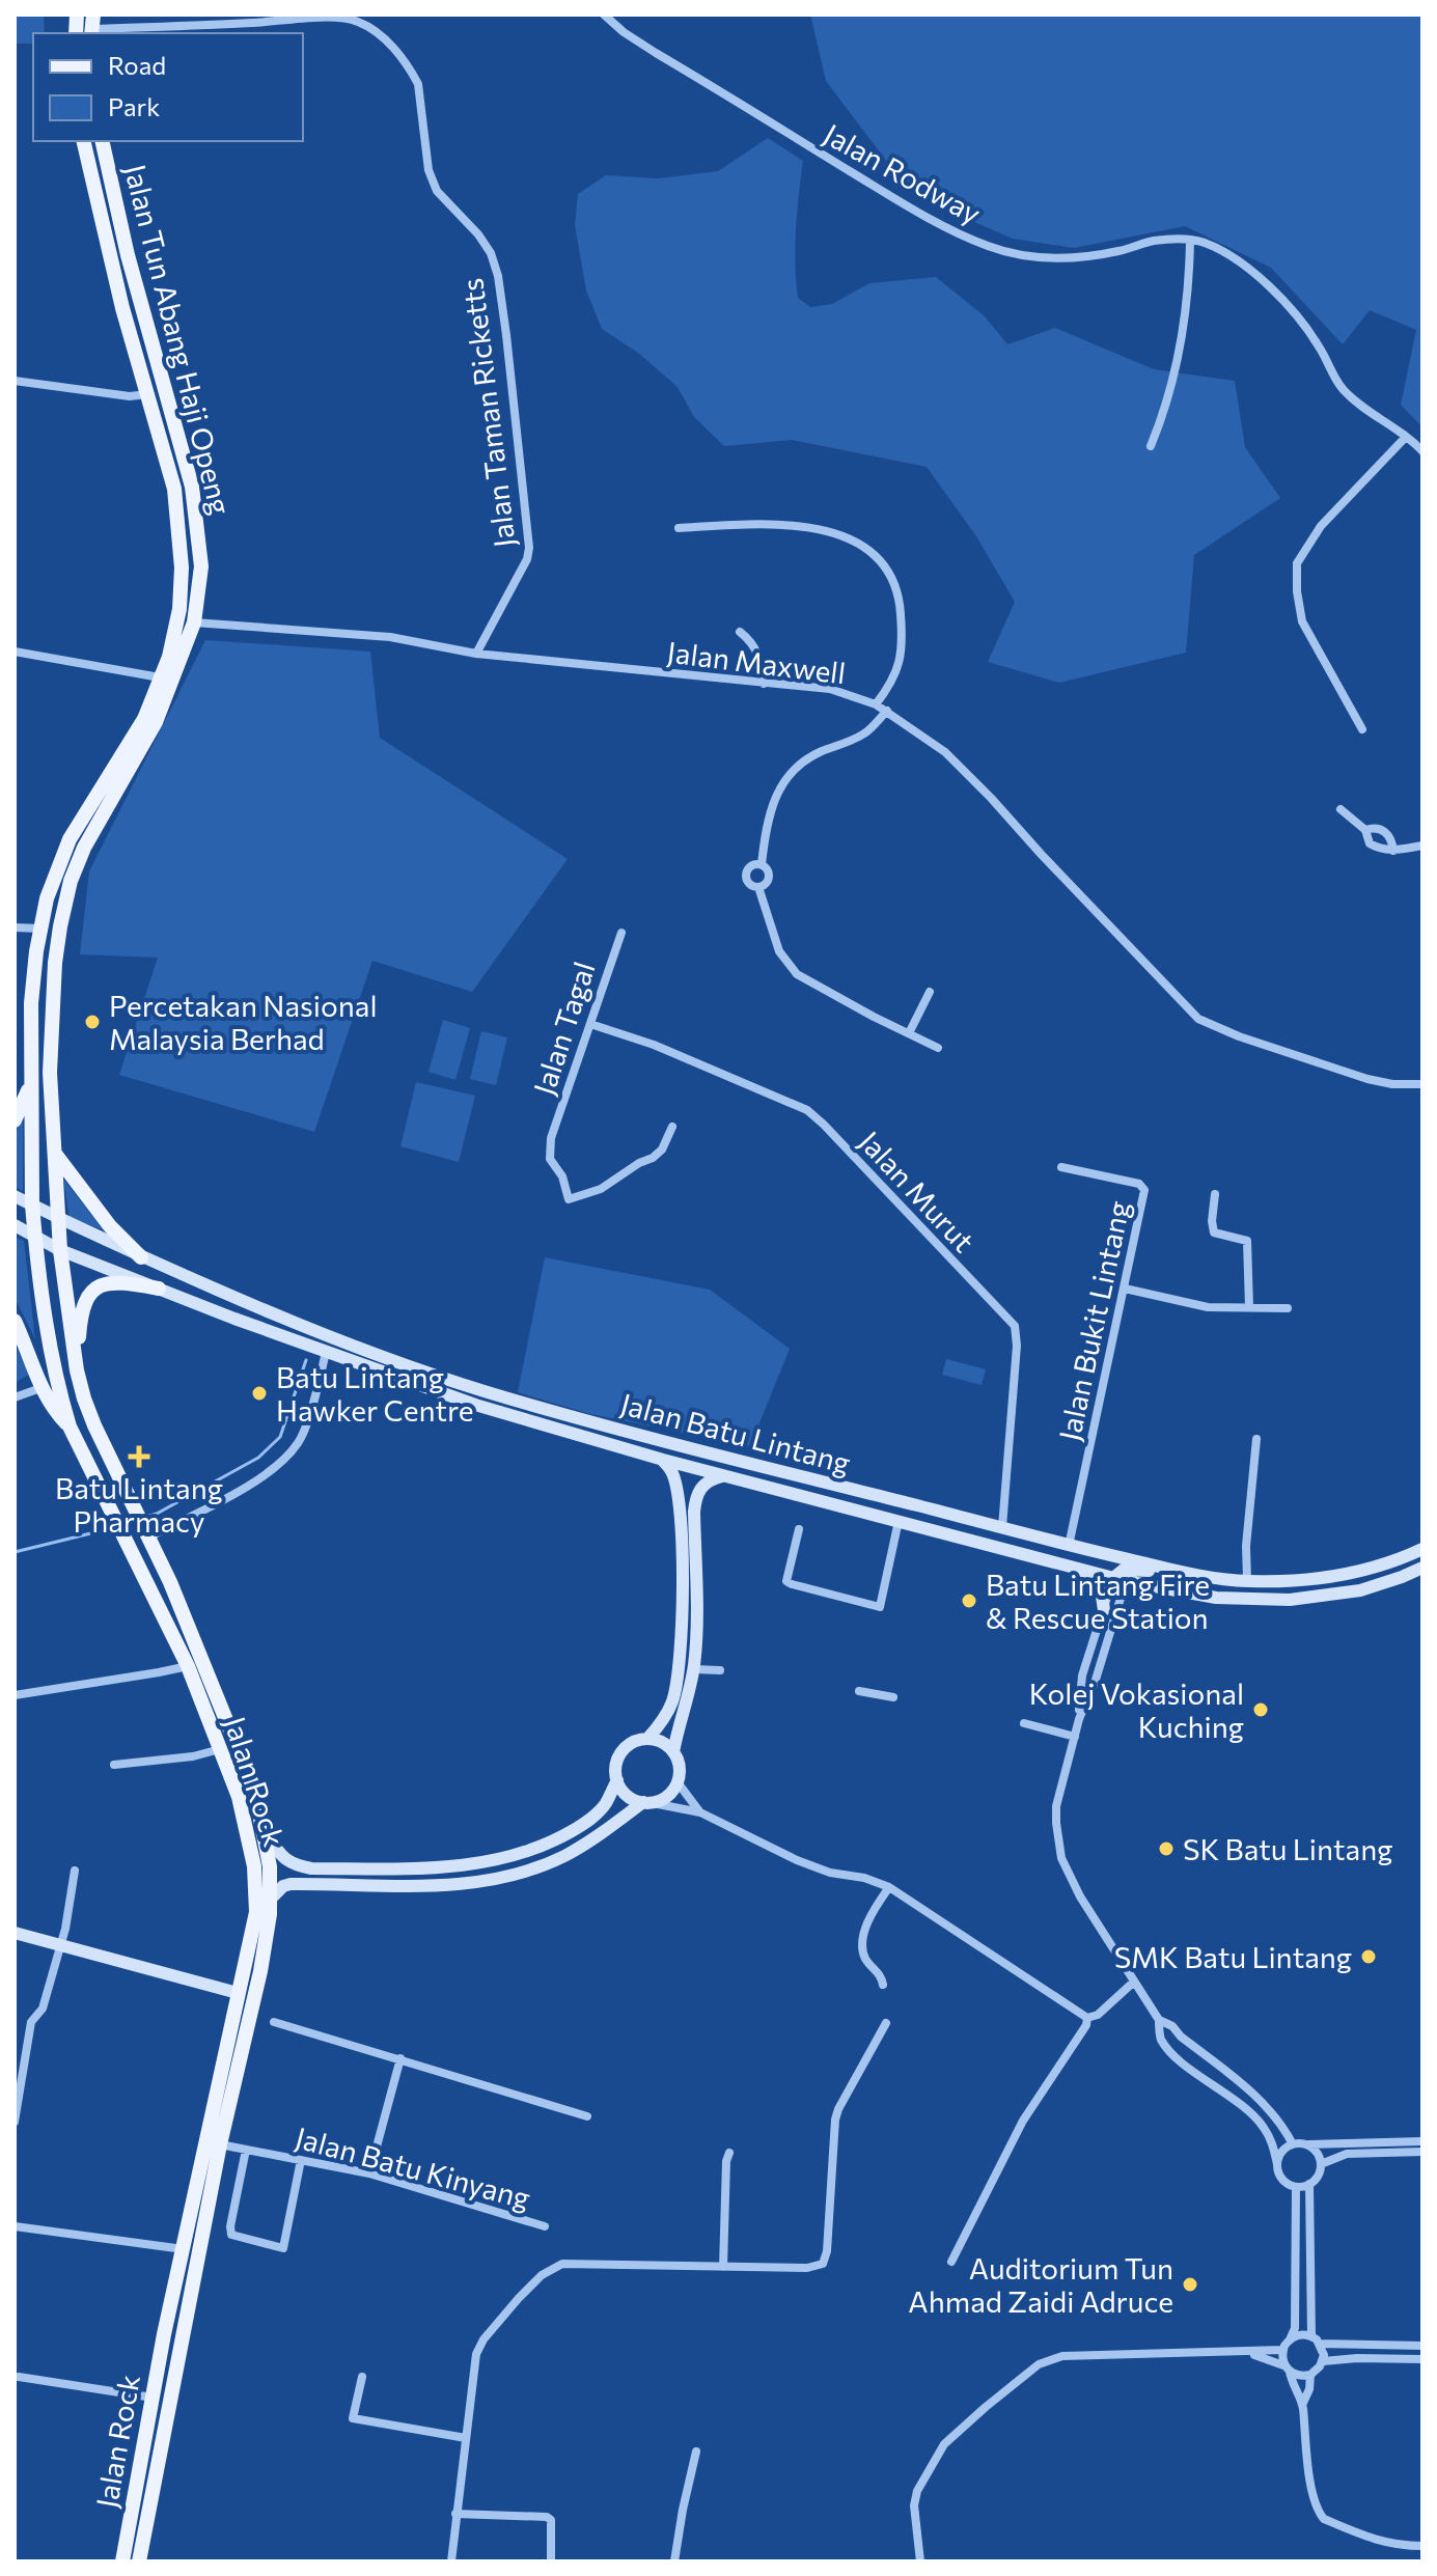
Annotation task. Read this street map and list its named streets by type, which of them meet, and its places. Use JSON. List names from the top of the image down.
{
  "streets": {
    "main road": ["Jalan Tun Abang Haji Openg", "Jalan Batu Lintang", "Jalan Rock"],
    "street": [
      "Jalan Rodway",
      "Jalan Taman Ricketts",
      "Jalan Maxwell",
      "Jalan Tagal",
      "Jalan Murut",
      "Jalan Bukit Lintang",
      "Jalan Batu Kinyang"
    ]
  },
  "crossings": [
    ["Jalan Tun Abang Haji Openg", "Jalan Maxwell"],
    ["Jalan Tun Abang Haji Openg", "Jalan Batu Lintang"],
    ["Jalan Tun Abang Haji Openg", "Jalan Rock"],
    ["Jalan Taman Ricketts", "Jalan Maxwell"],
    ["Jalan Tagal", "Jalan Murut"],
    ["Jalan Murut", "Jalan Batu Lintang"],
    ["Jalan Bukit Lintang", "Jalan Batu Lintang"],
    ["Jalan Batu Lintang", "Jalan Rock"],
    ["Jalan Rock", "Jalan Batu Kinyang"]
  ],
  "places": {
    "other": [
      "Percetakan Nasional Malaysia Berhad",
      "Batu Lintang Hawker Centre",
      "Batu Lintang Fire & Rescue Station",
      "Kolej Vokasional Kuching",
      "SK Batu Lintang",
      "SMK Batu Lintang",
      "Auditorium Tun Ahmad Zaidi Adruce"
    ],
    "health": ["Batu Lintang Pharmacy"]
  },
  "legend": ["Road", "Park"]
}
